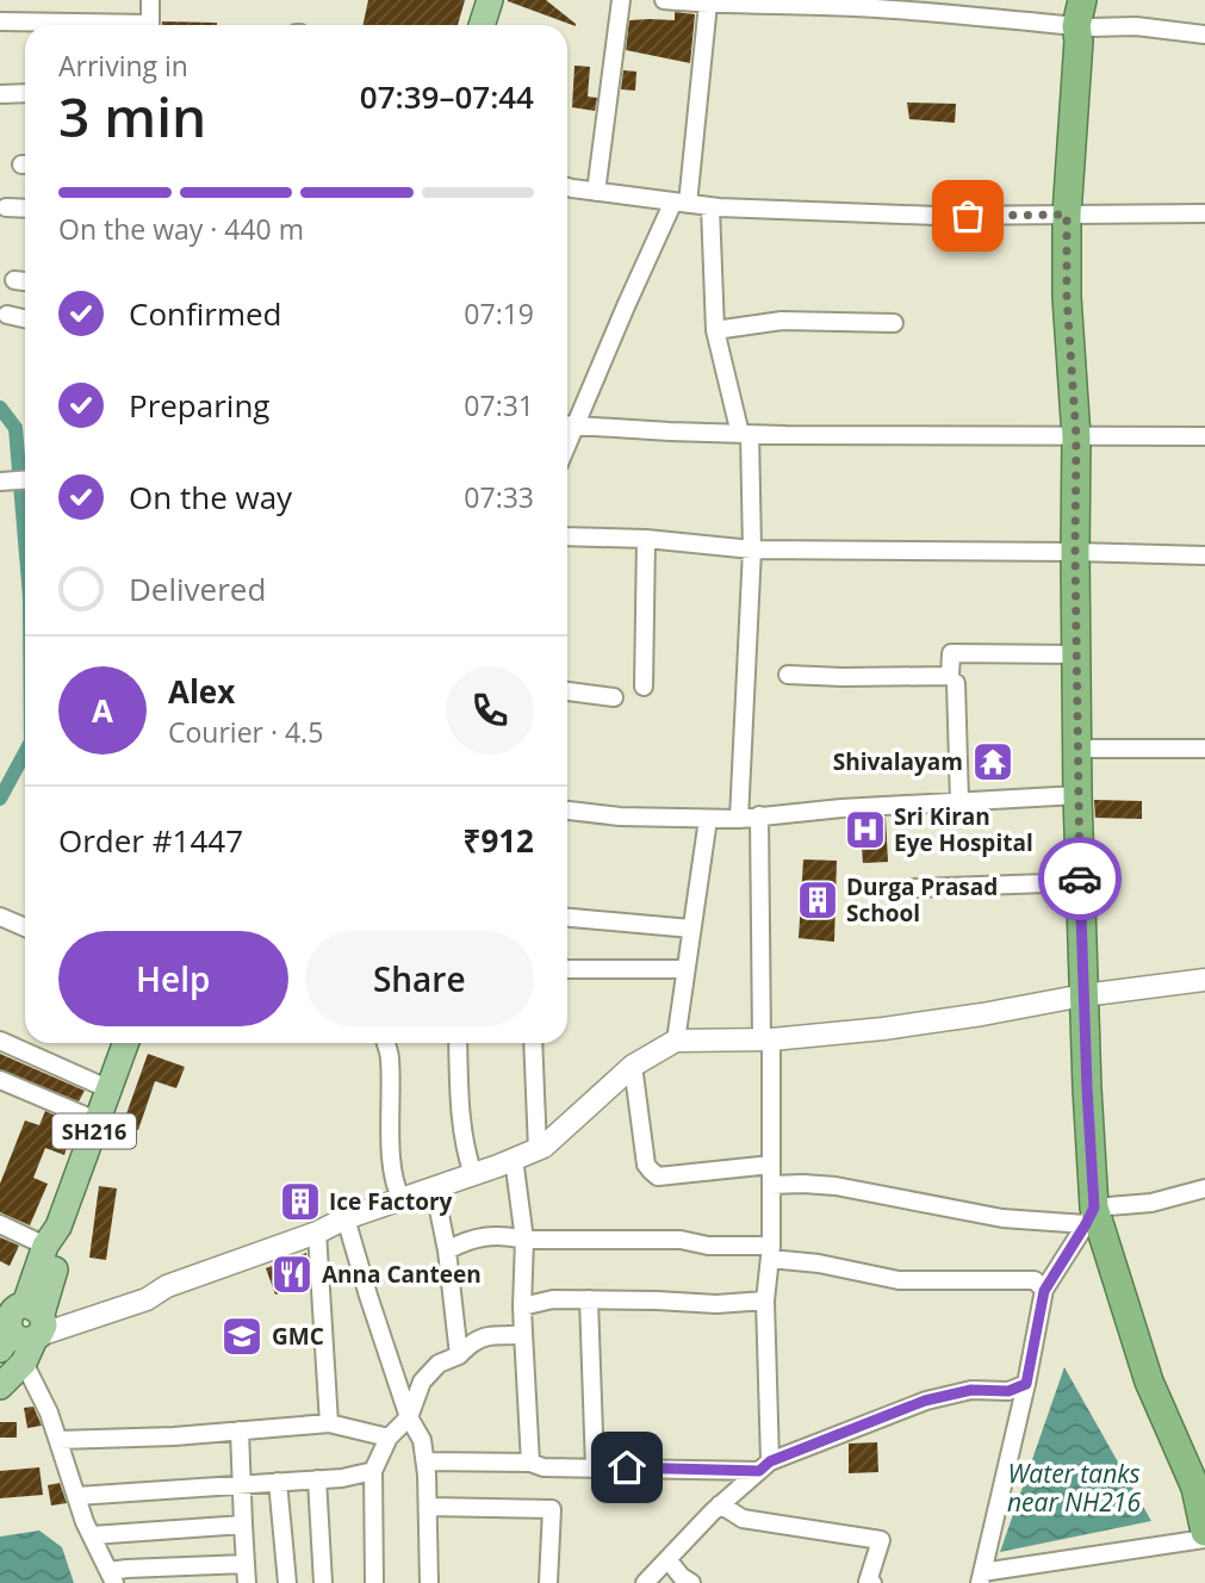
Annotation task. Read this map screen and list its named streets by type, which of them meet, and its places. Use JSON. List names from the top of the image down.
{
  "streets": {
    "main road": ["SH216"]
  },
  "water": ["Water tanks near NH216"],
  "places": {
    "temple": ["Shivalayam"],
    "hospital": ["Sri Kiran Eye Hospital"],
    "building": ["Durga Prasad School", "Ice Factory"],
    "restaurant": ["Anna Canteen"],
    "school or university": ["GMC"]
  },
  "page": {
    "heading": ["3 min", "Arriving in", "07:39–07:44"],
    "panel": [
      "Alex",
      "Courier · 4.5",
      "Order #1447",
      "₹912"
    ],
    "bar": "On the way · 440 m",
    "list": [
      ["Confirmed", "07:19"],
      ["Preparing", "07:31"],
      ["On the way", "07:33"],
      "Delivered"
    ],
    "round": "A",
    "buttons": ["Help", "Share"]
  }
}
